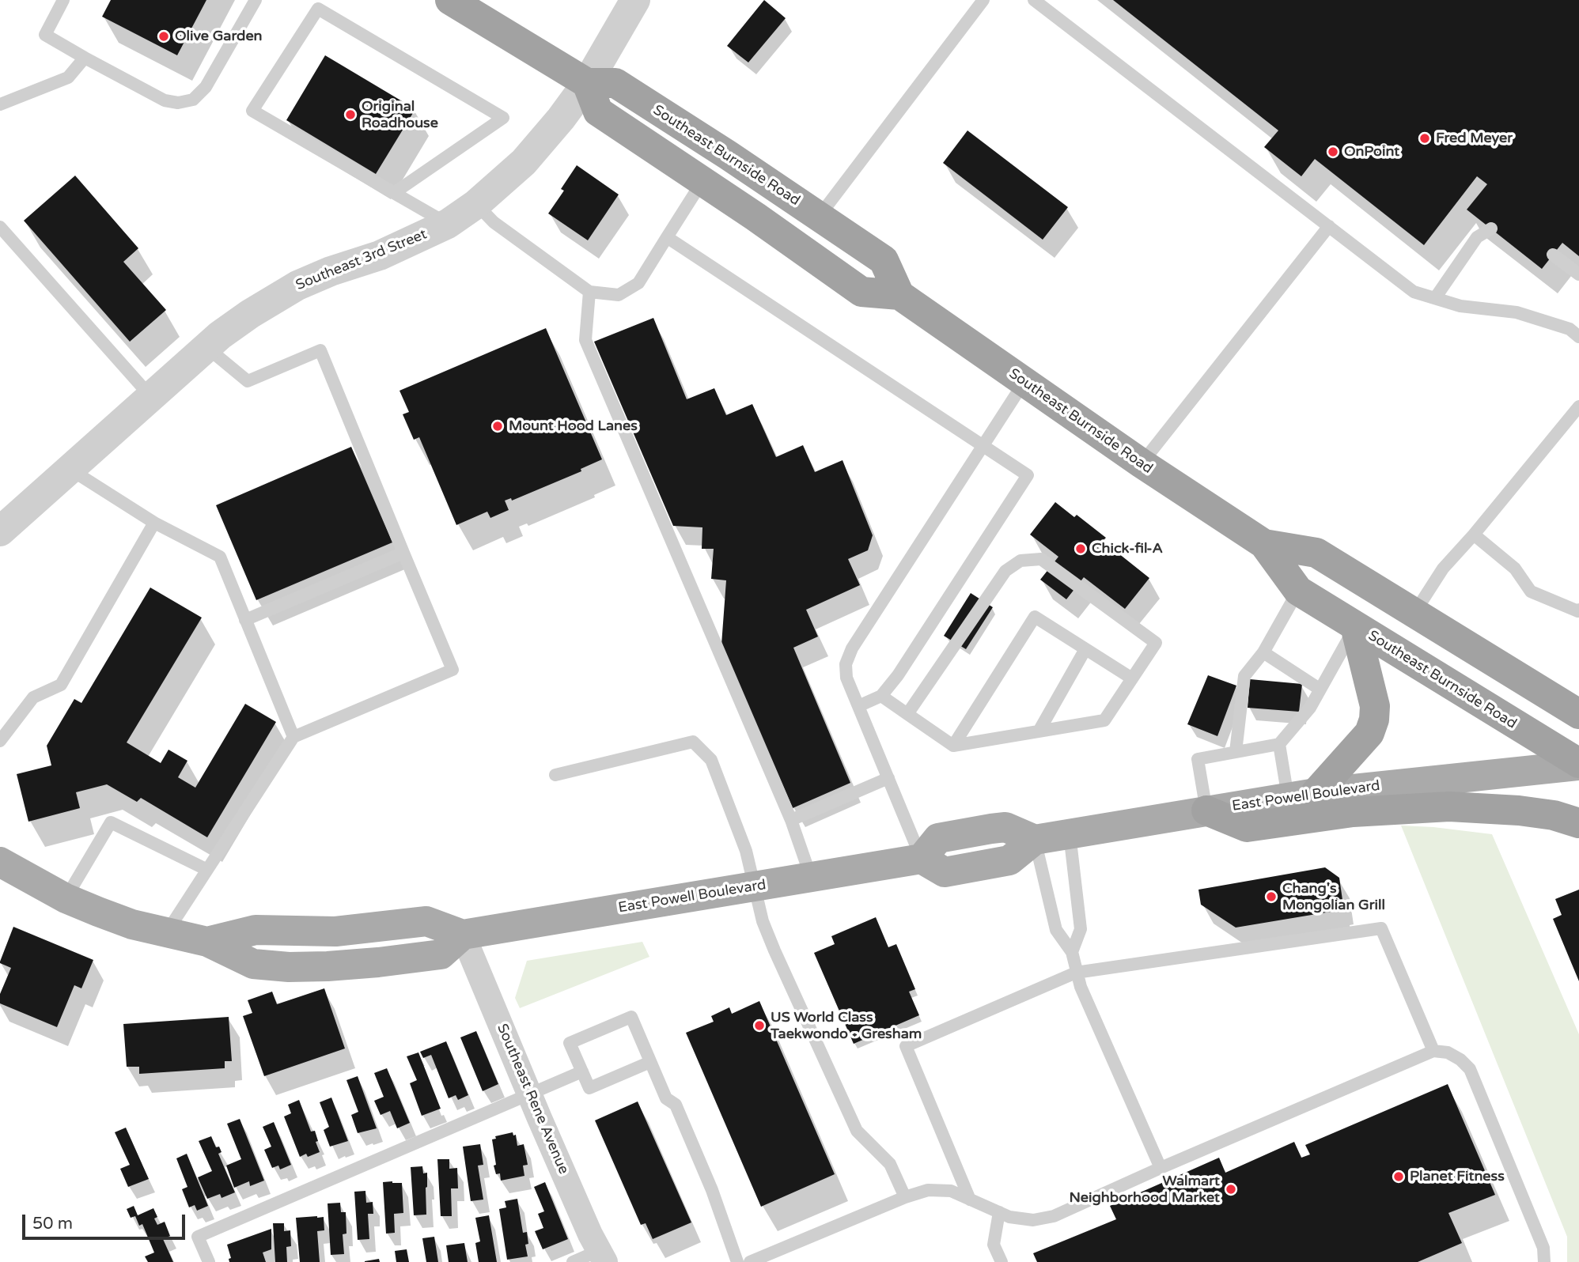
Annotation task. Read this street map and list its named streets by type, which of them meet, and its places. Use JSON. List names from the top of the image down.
{
  "streets": {
    "highway": ["Southeast Burnside Road"],
    "main road": ["East Powell Boulevard"],
    "street": ["Southeast 3rd Street", "Southeast Rene Avenue"]
  },
  "crossings": [
    ["Southeast Burnside Road", "Southeast 3rd Street"],
    ["Southeast Burnside Road", "East Powell Boulevard"],
    ["East Powell Boulevard", "Southeast Rene Avenue"]
  ],
  "places": [
    "Olive Garden",
    "Original Roadhouse",
    "Fred Meyer",
    "OnPoint",
    "Mount Hood Lanes",
    "Chick-fil-A",
    "Chang's Mongolian Grill",
    "US World Class Taekwondo - Gresham",
    "Planet Fitness",
    "Walmart Neighborhood Market"
  ],
  "scale_bar": "50 m"
}
